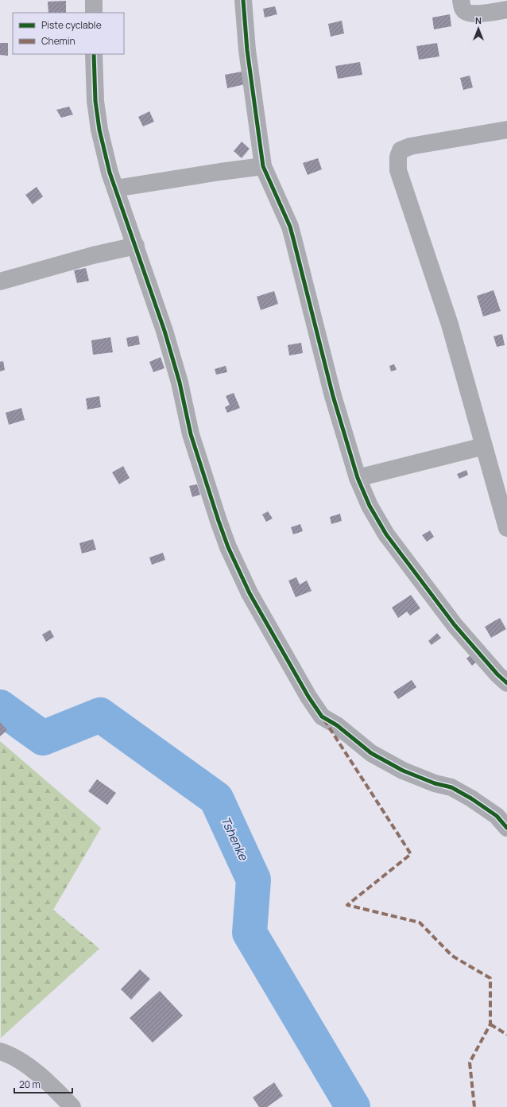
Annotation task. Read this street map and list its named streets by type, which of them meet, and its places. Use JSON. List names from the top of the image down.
{
  "water": ["Tshenke"],
  "legend": ["Piste cyclable", "Chemin"],
  "scale_bar": "20 m",
  "north": "top"
}
